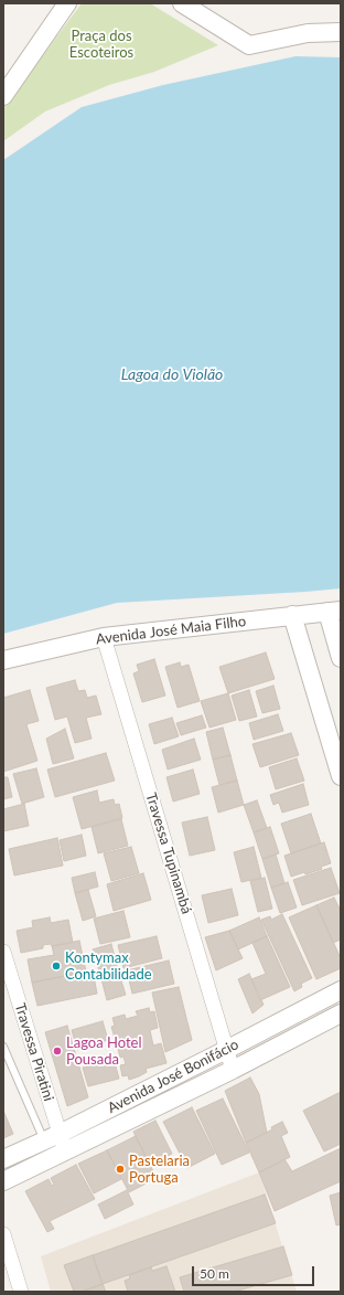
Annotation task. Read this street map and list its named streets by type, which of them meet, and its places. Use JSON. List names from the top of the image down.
{
  "streets": {
    "street": [
      "Avenida José Maia Filho",
      "Travessa Tupinambá",
      "Travessa Piratini",
      "Avenida José Bonifácio"
    ]
  },
  "crossings": [
    ["Avenida José Maia Filho", "Travessa Tupinambá"],
    ["Travessa Tupinambá", "Avenida José Bonifácio"],
    ["Travessa Piratini", "Avenida José Bonifácio"]
  ],
  "water": ["Lagoa do Violão"],
  "parks": ["Praça dos Escoteiros"],
  "places": ["Kontymax Contabilidade", "Lagoa Hotel Pousada", "Pastelaria Portuga"],
  "scale_bar": "50 m"
}
